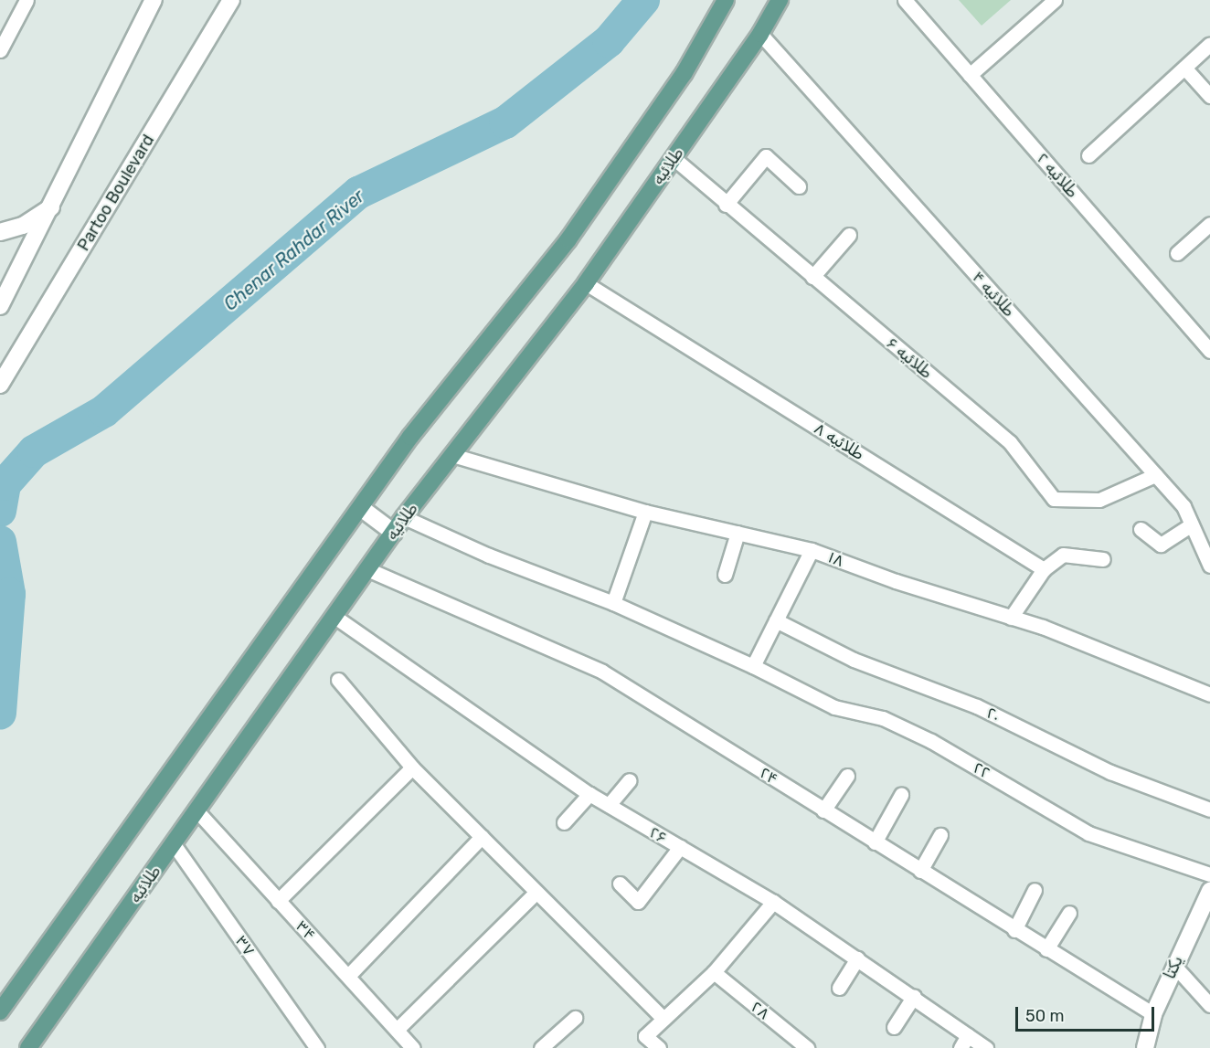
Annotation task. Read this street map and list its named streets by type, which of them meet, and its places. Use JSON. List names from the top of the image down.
{
  "streets": {
    "main road": ["طلائیه", "Partoo Boulevard", "یکتا"],
    "street": [
      "طلائیه ۲",
      "طلائیه ۴",
      "طلائیه ۶",
      "طلائیه ۸",
      "۱۸",
      "۲۰",
      "۲۲",
      "۲۴",
      "۲۶",
      "۳۴",
      "۳۷",
      "۲۸"
    ]
  },
  "crossings": [
    ["طلائیه", "طلائیه ۴"],
    ["طلائیه", "طلائیه ۶"],
    ["طلائیه", "طلائیه ۸"],
    ["طلائیه", "۱۸"],
    ["طلائیه", "۲۲"],
    ["طلائیه", "۲۴"],
    ["طلائیه", "۲۶"],
    ["طلائیه", "۳۴"],
    ["طلائیه", "۳۷"],
    ["طلائیه ۴", "طلائیه ۶"],
    ["۲۴", "یکتا"]
  ],
  "water": ["Chenar Rahdar River"],
  "scale_bar": "50 m"
}
